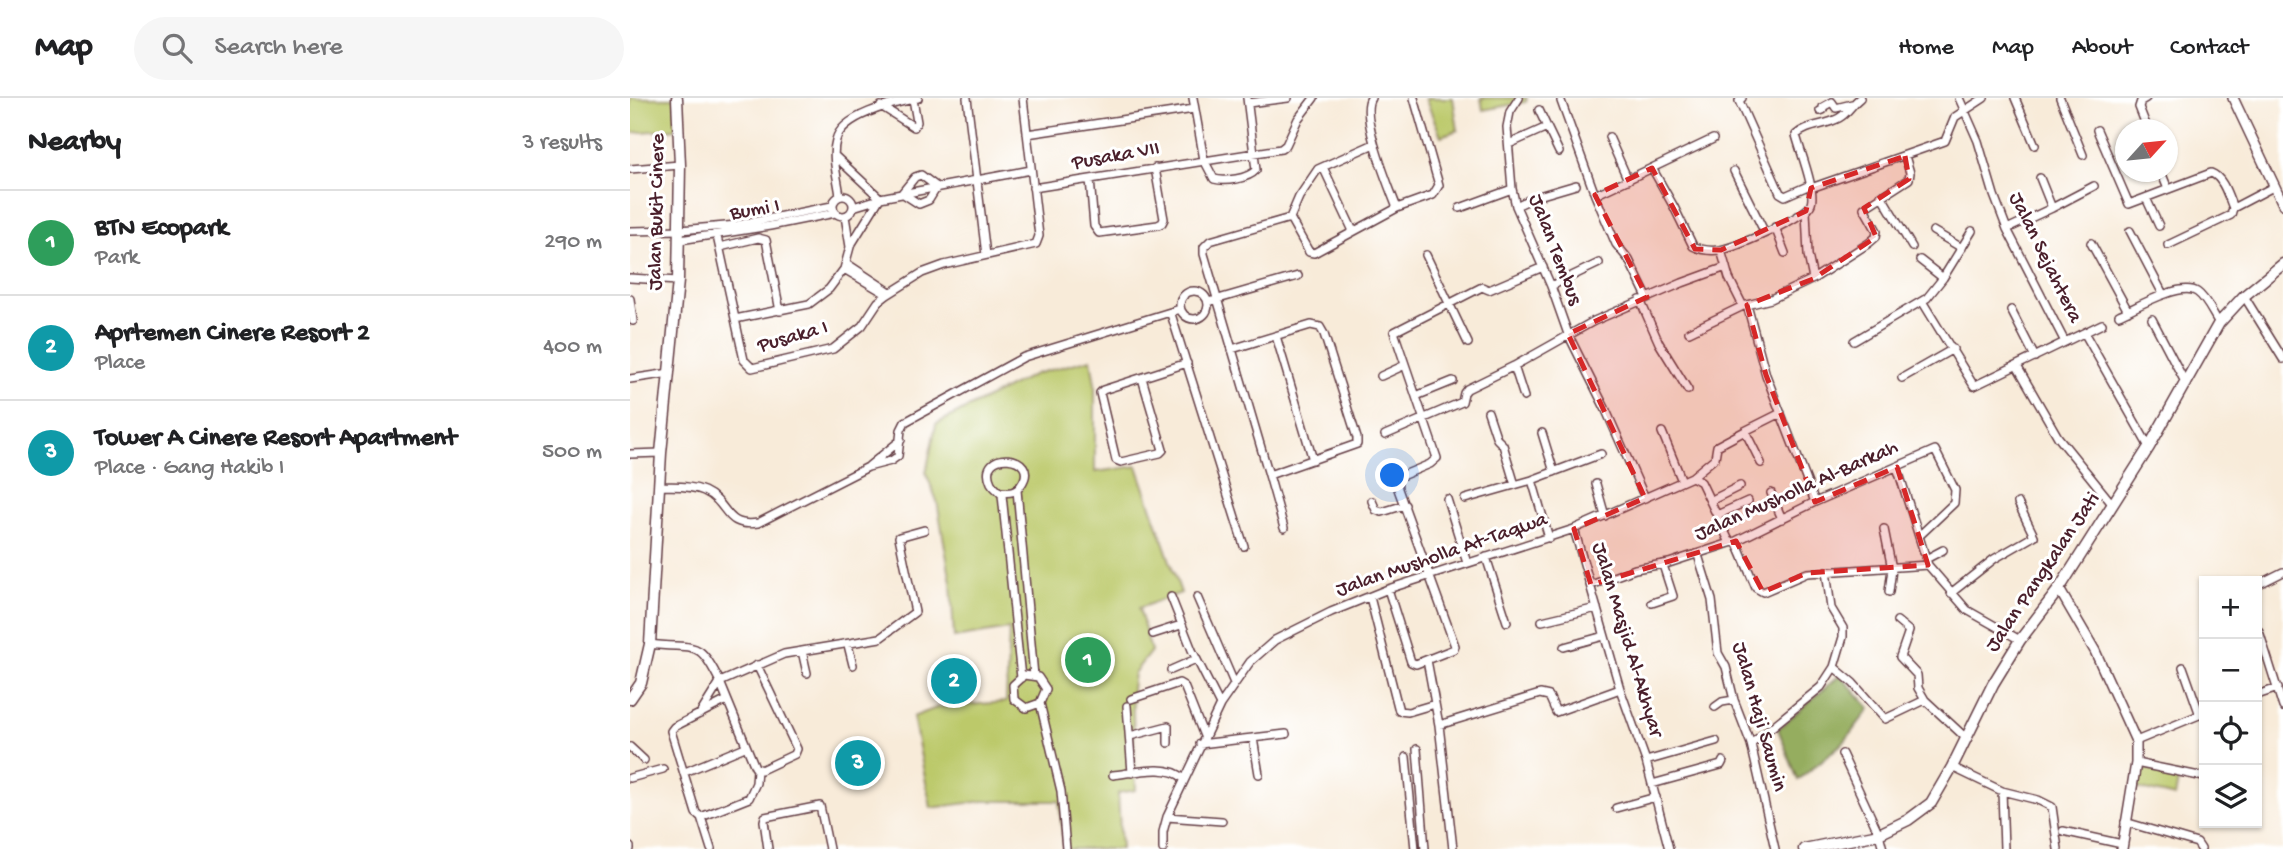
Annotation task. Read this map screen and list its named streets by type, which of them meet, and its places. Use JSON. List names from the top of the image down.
{
  "streets": {
    "main road": ["Jalan Bukit Cinere", "Jalan Pangkalan Jati"],
    "street": [
      "Pusaka VII",
      "Bumi I",
      "Jalan Tembus",
      "Jalan Sejahtera",
      "Pusaka I",
      "Jalan Musholla Al-Barkah",
      "Jalan Musholla At-Taqwa",
      "Jalan Masjid Al-Akhyar",
      "Jalan Haji Saumin"
    ]
  },
  "crossings": [
    ["Bumi I", "Jalan Bukit Cinere"],
    ["Bumi I", "Pusaka I"],
    ["Jalan Tembus", "Jalan Musholla At-Taqwa"],
    ["Jalan Musholla Al-Barkah", "Jalan Masjid Al-Akhyar"],
    ["Jalan Musholla Al-Barkah", "Jalan Haji Saumin"],
    ["Jalan Musholla At-Taqwa", "Jalan Masjid Al-Akhyar"]
  ],
  "north": "top right",
  "page": {
    "header": "Map",
    "search": "Search here",
    "nav": [
      "Home",
      "Map",
      "About",
      "Contact"
    ],
    "heading": ["Nearby", "3 results"],
    "list": [
      {
        "mark": "1",
        "name": "BTN Ecopark",
        "note": "Park",
        "value": "290 m"
      },
      {
        "mark": "2",
        "name": "Aprtemen Cinere Resort 2",
        "note": "Place",
        "value": "400 m"
      },
      {
        "mark": "3",
        "name": "Tower A Cinere Resort Apartment",
        "note": "Place · Gang Hakib I",
        "value": "500 m"
      }
    ],
    "map_buttons": ["+", "−"],
    "pins": ["1", "2", "3"]
  }
}
